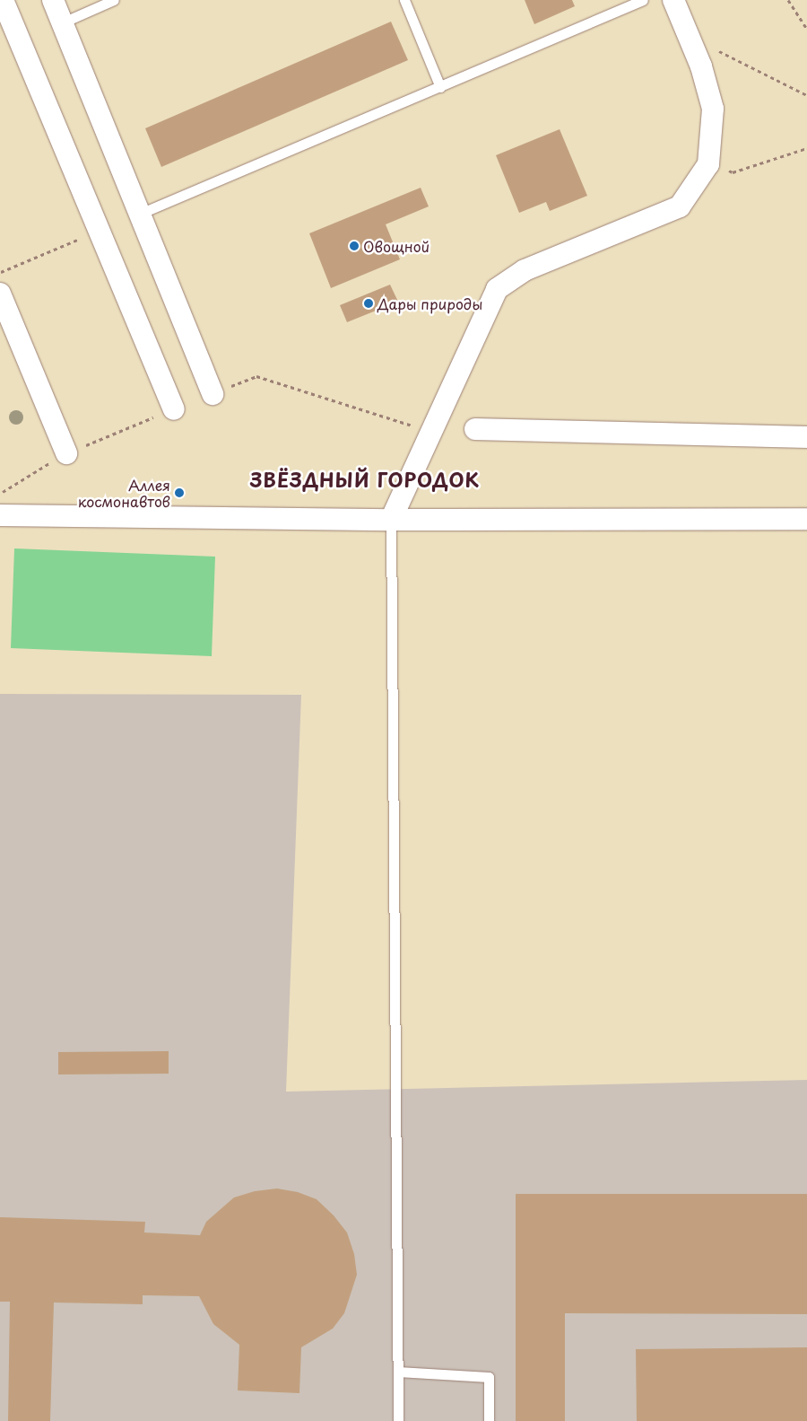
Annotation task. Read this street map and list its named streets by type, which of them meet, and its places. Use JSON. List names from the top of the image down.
{
  "districts": ["ЗВЁЗДНЫЙ ГОРОДОК"],
  "places": ["Овощной", "Дары природы", "Аллея космонавтов"]
}
